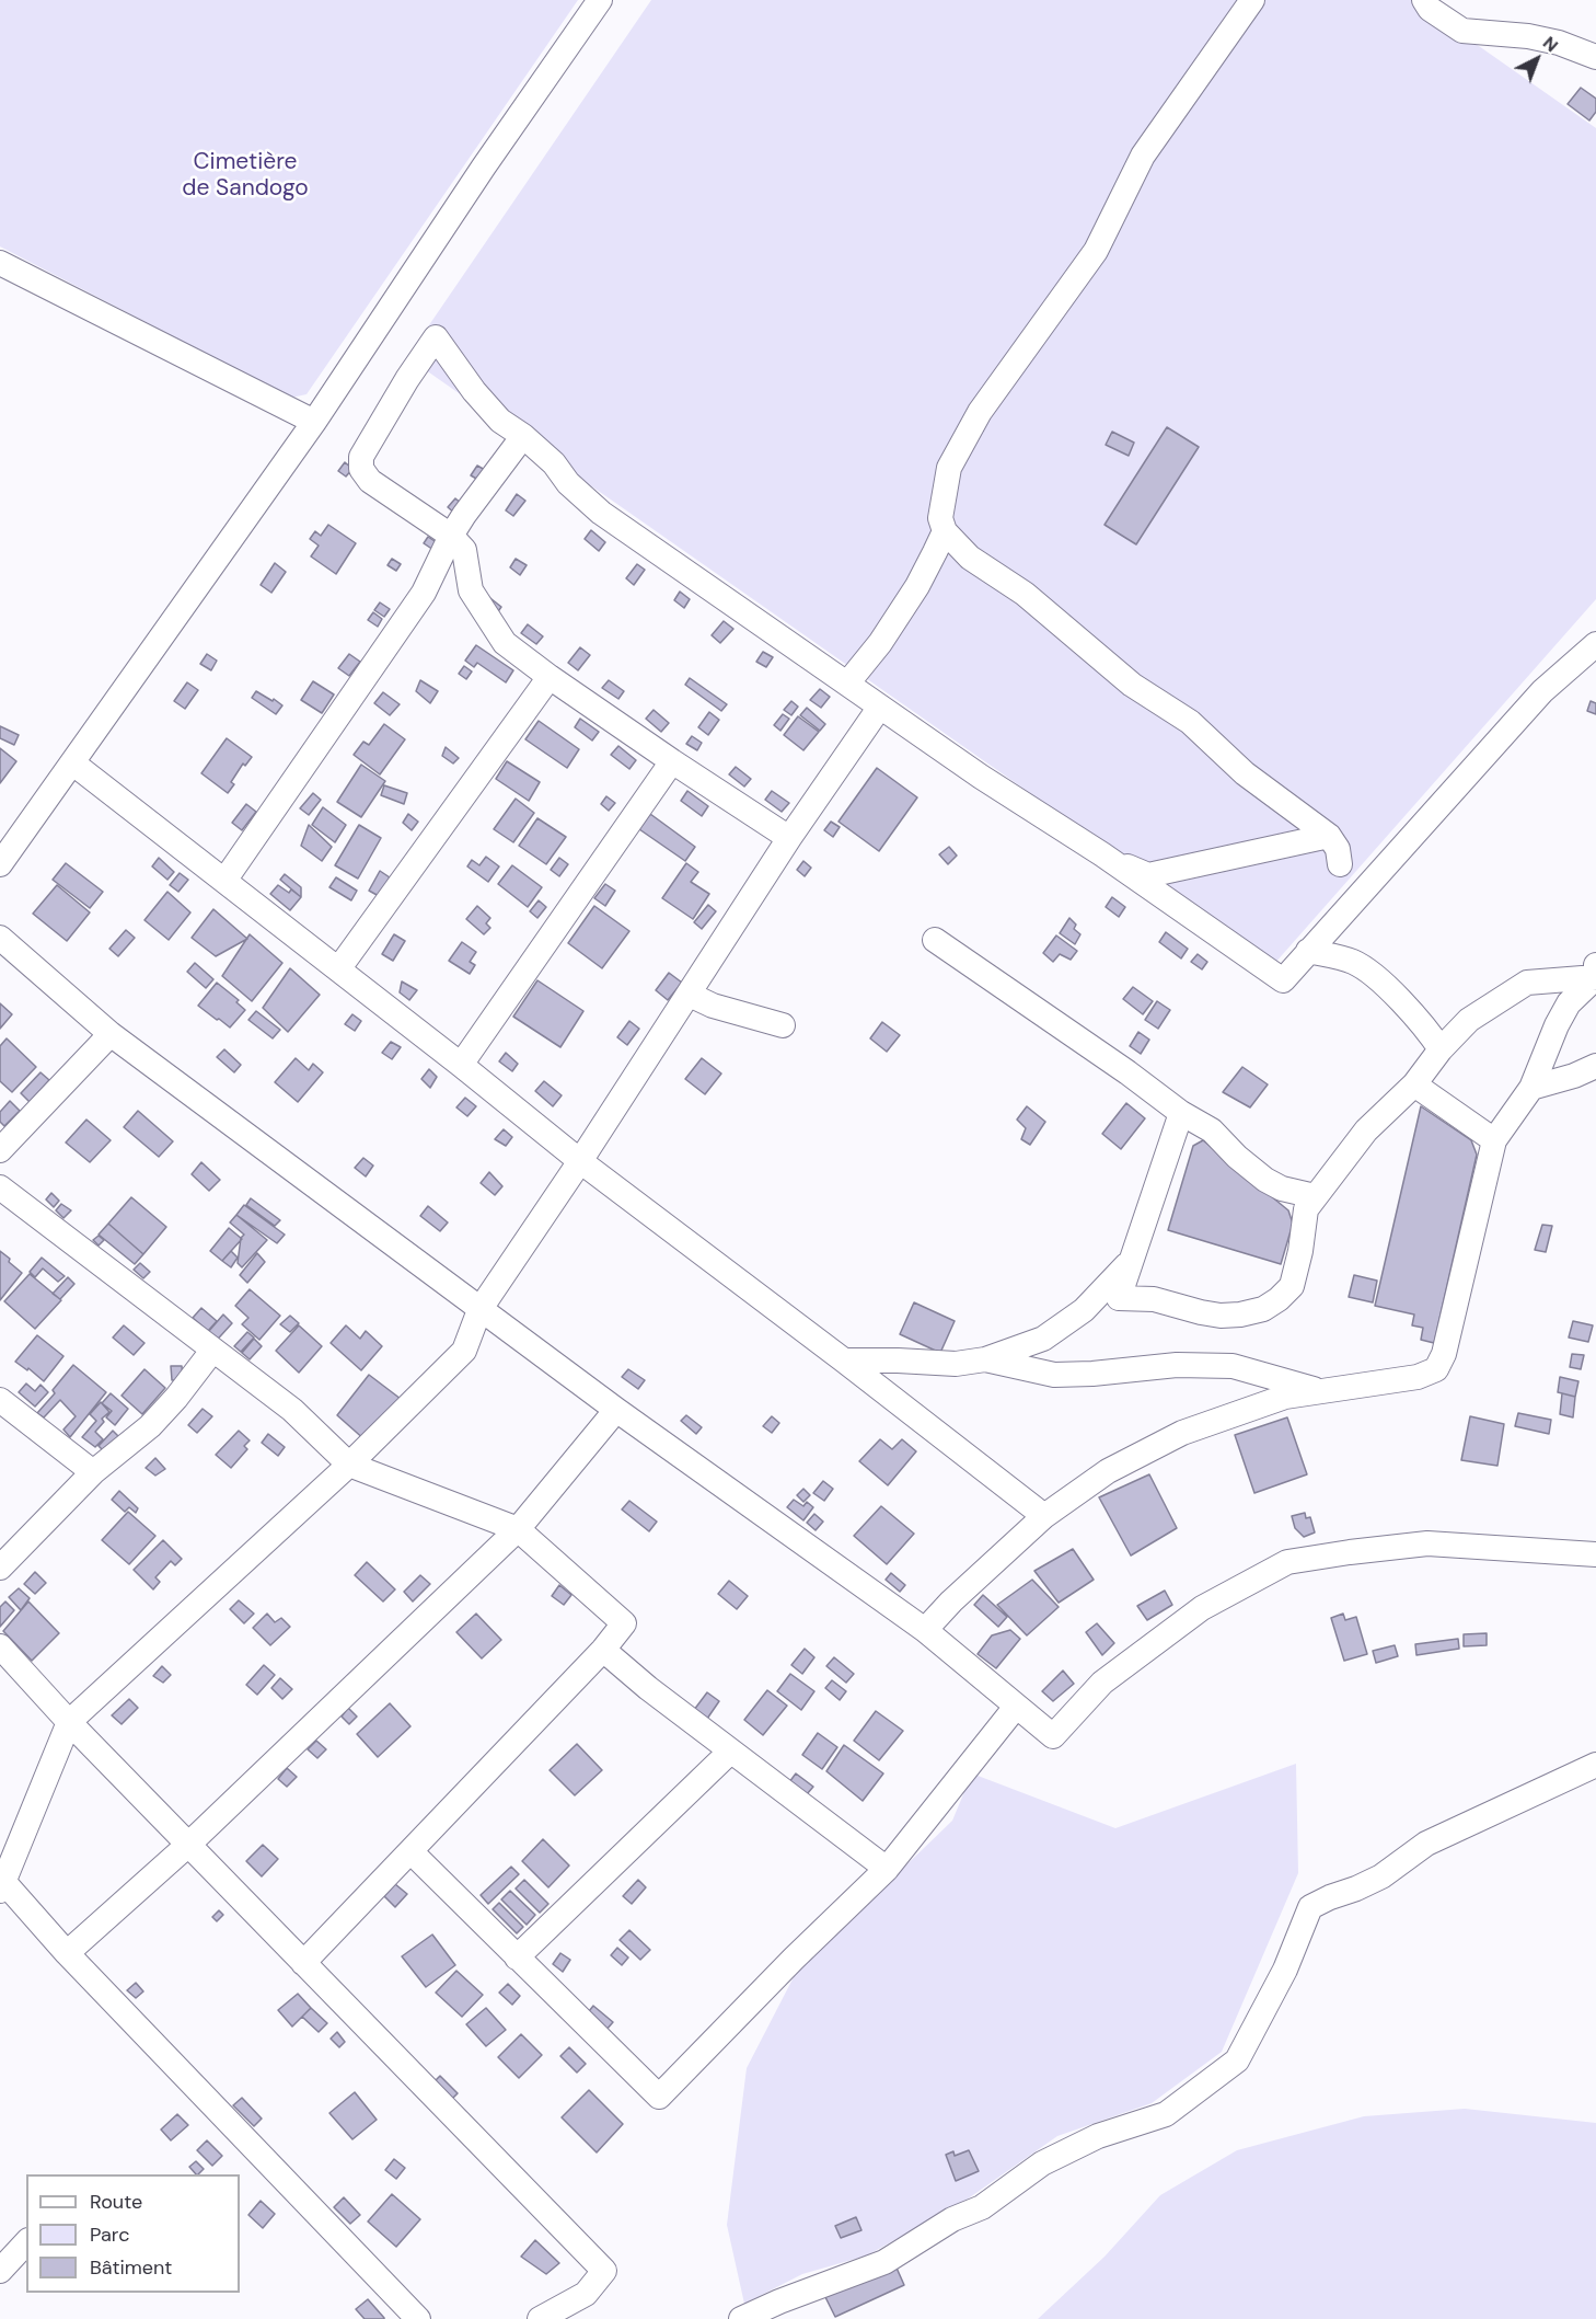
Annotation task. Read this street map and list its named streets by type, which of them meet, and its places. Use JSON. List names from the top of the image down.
{
  "parks": ["Cimetière de Sandogo"],
  "legend": ["Route", "Parc", "Bâtiment"],
  "north": "top right"
}
